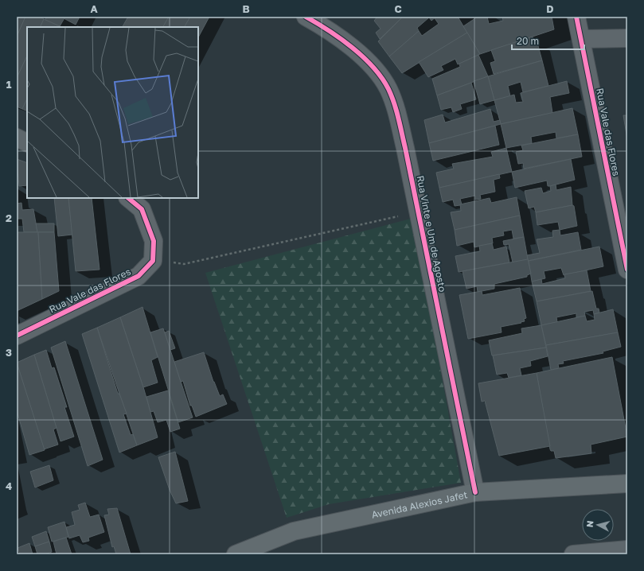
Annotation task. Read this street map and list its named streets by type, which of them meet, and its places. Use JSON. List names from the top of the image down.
{
  "streets": {
    "main road": ["Avenida Alexios Jafet"],
    "street": ["Rua Vale das Flores", "Rua Vinte e Um de Agosto"]
  },
  "crossings": [
    ["Rua Vinte e Um de Agosto", "Avenida Alexios Jafet"]
  ],
  "scale_bar": "20 m",
  "north": "left",
  "grid": {
    "columns": [
      "A",
      "B",
      "C",
      "D"
    ],
    "rows": [
      "1",
      "2",
      "3",
      "4"
    ]
  }
}
